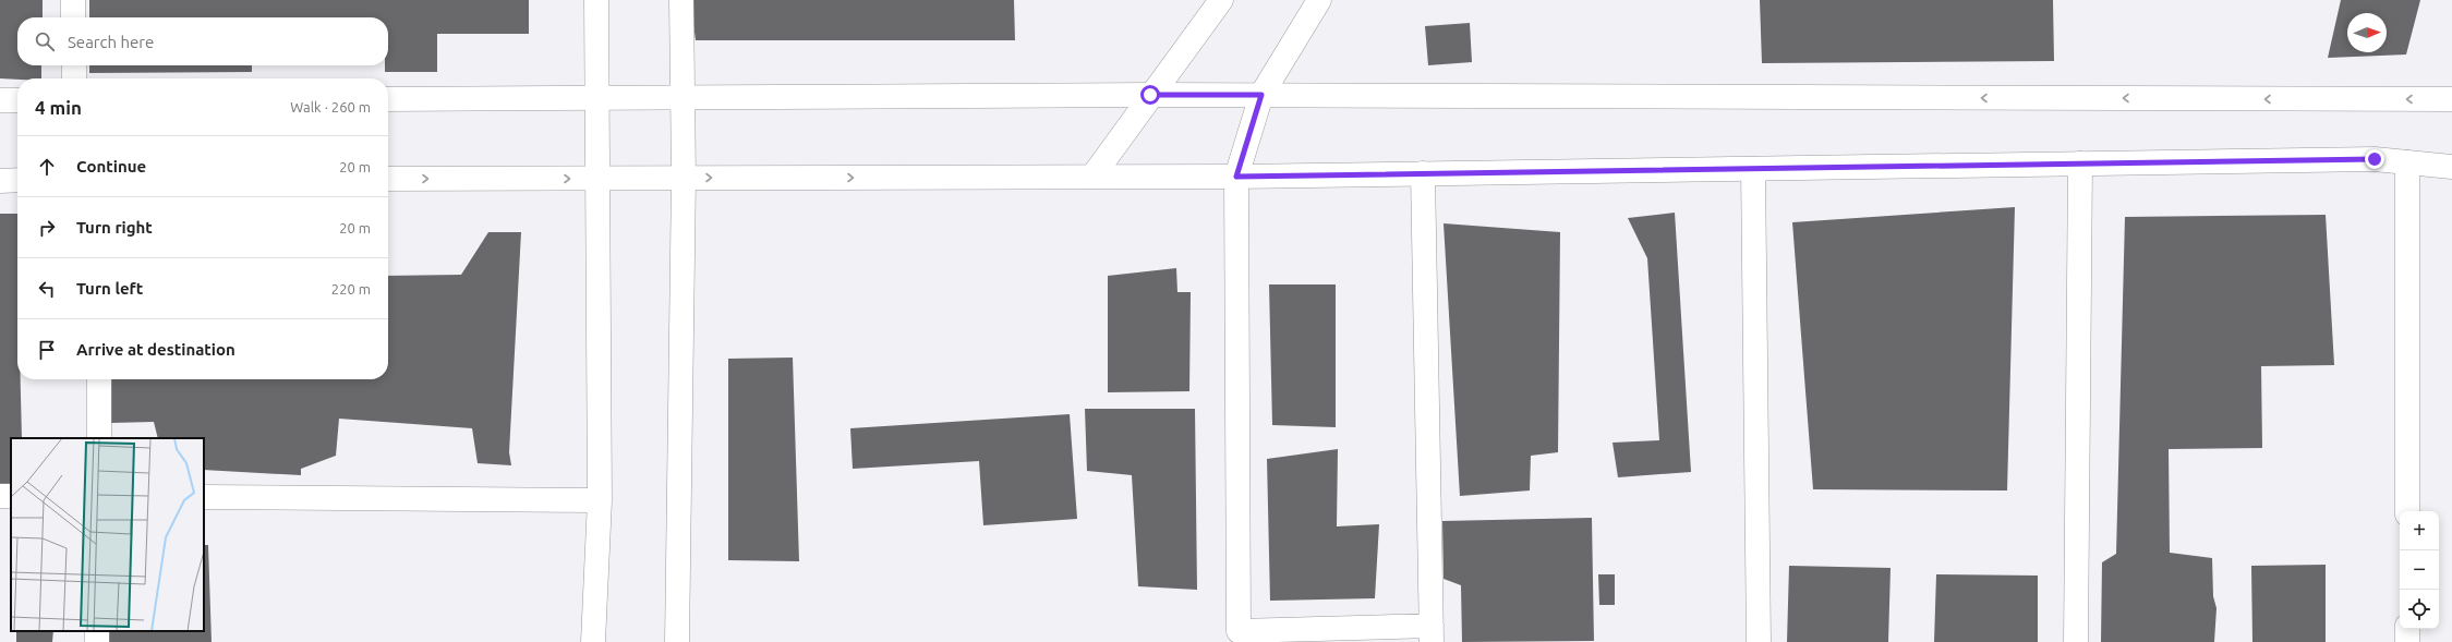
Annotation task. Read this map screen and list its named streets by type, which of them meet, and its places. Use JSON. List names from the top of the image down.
{
  "north": "right",
  "page": {
    "search": "Search here",
    "heading": ["4 min", "Walk · 260 m"],
    "list": [
      ["Continue", "20 m"],
      ["Turn right", "20 m"],
      ["Turn left", "220 m"],
      "Arrive at destination"
    ],
    "map_buttons": ["+", "−"]
  }
}
